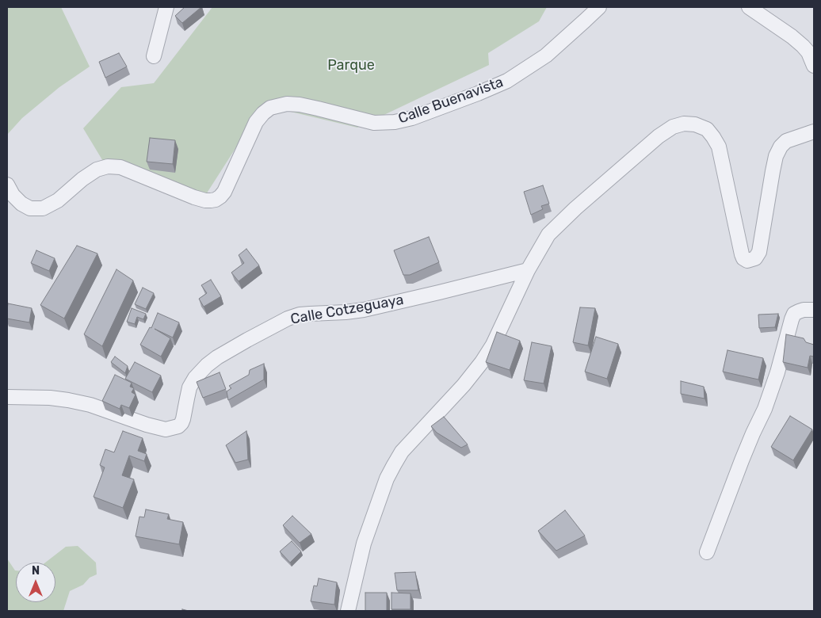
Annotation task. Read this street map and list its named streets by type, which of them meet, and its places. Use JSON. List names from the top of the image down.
{
  "streets": {
    "street": ["Calle Buenavista", "Calle Cotzeguaya"]
  },
  "parks": ["Parque"],
  "north": "top"
}
